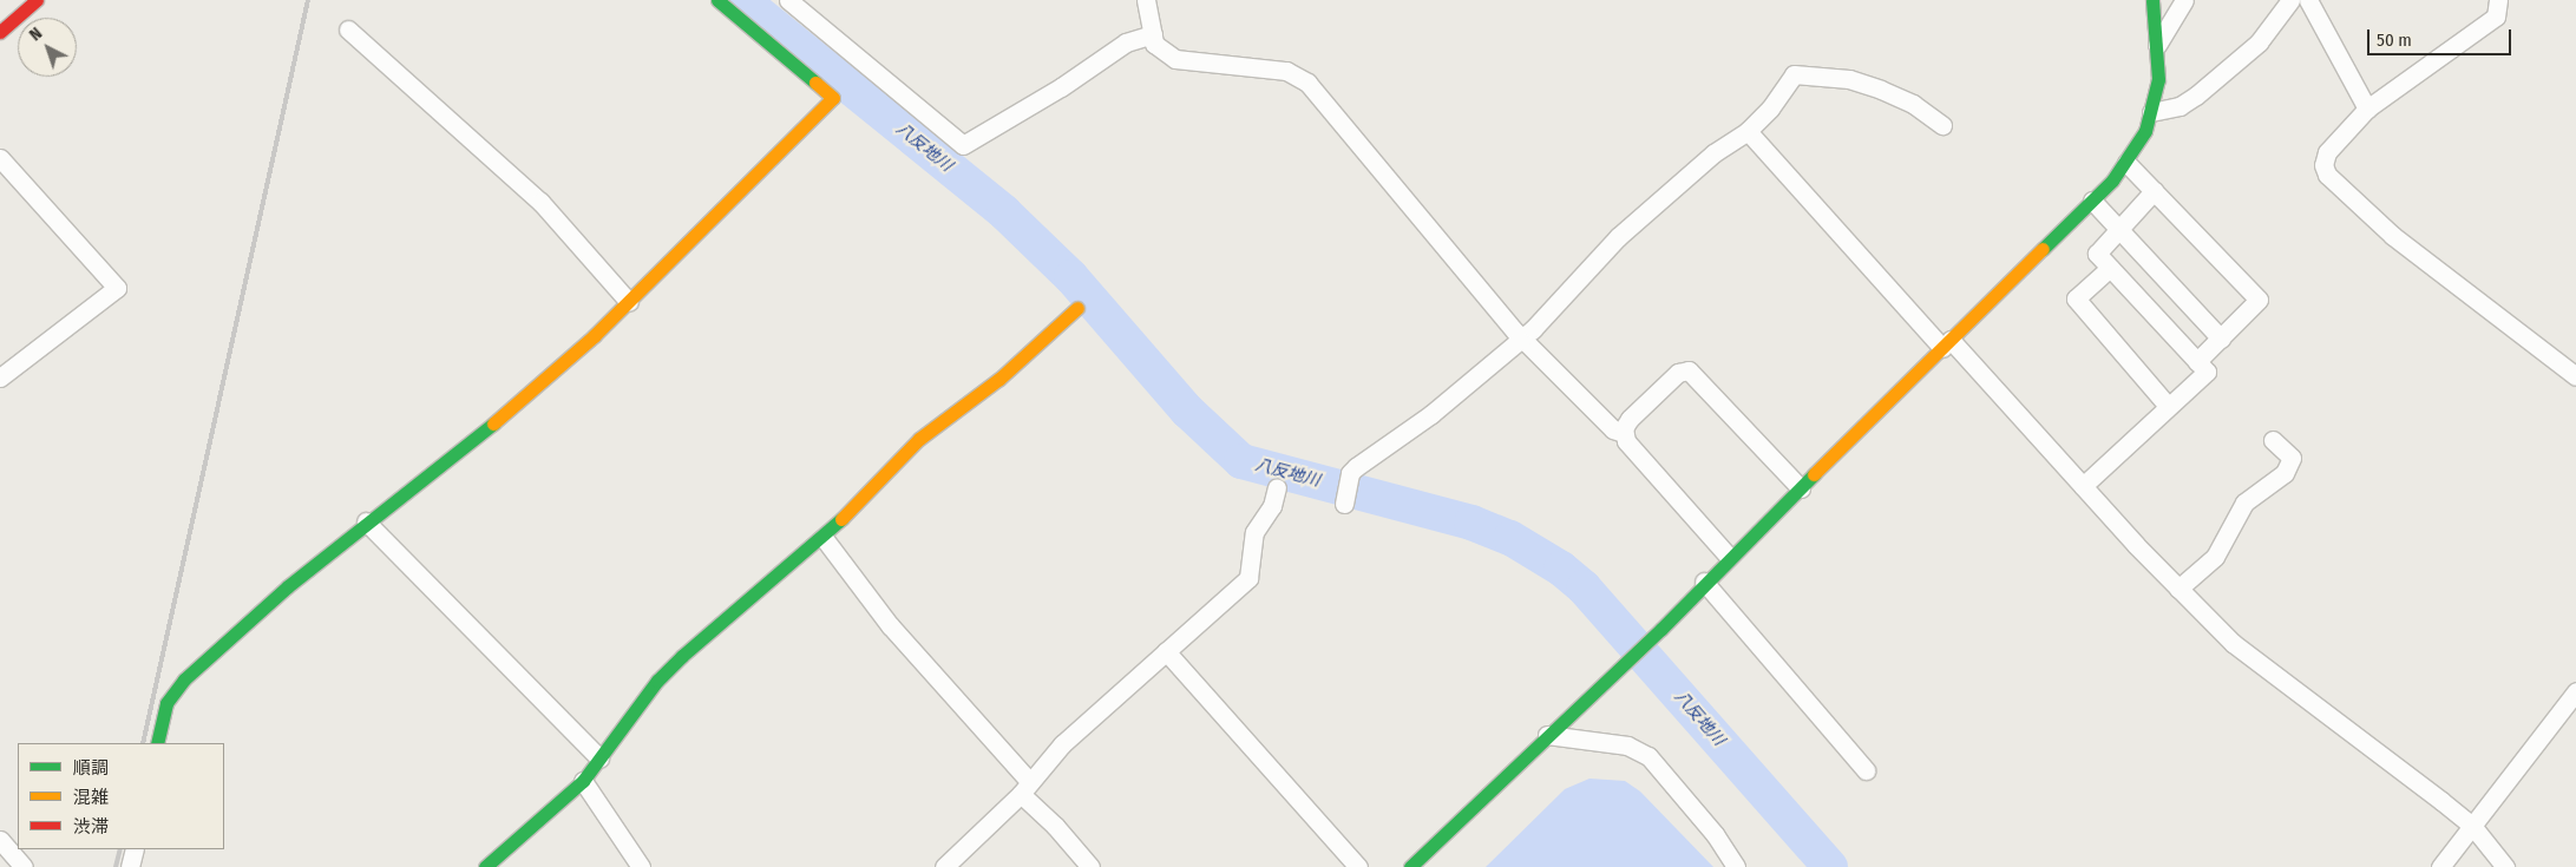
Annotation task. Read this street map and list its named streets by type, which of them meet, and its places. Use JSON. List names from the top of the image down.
{
  "water": ["八反地川"],
  "legend": ["順調", "混雑", "渋滞"],
  "scale_bar": "50 m",
  "north": "top left"
}
